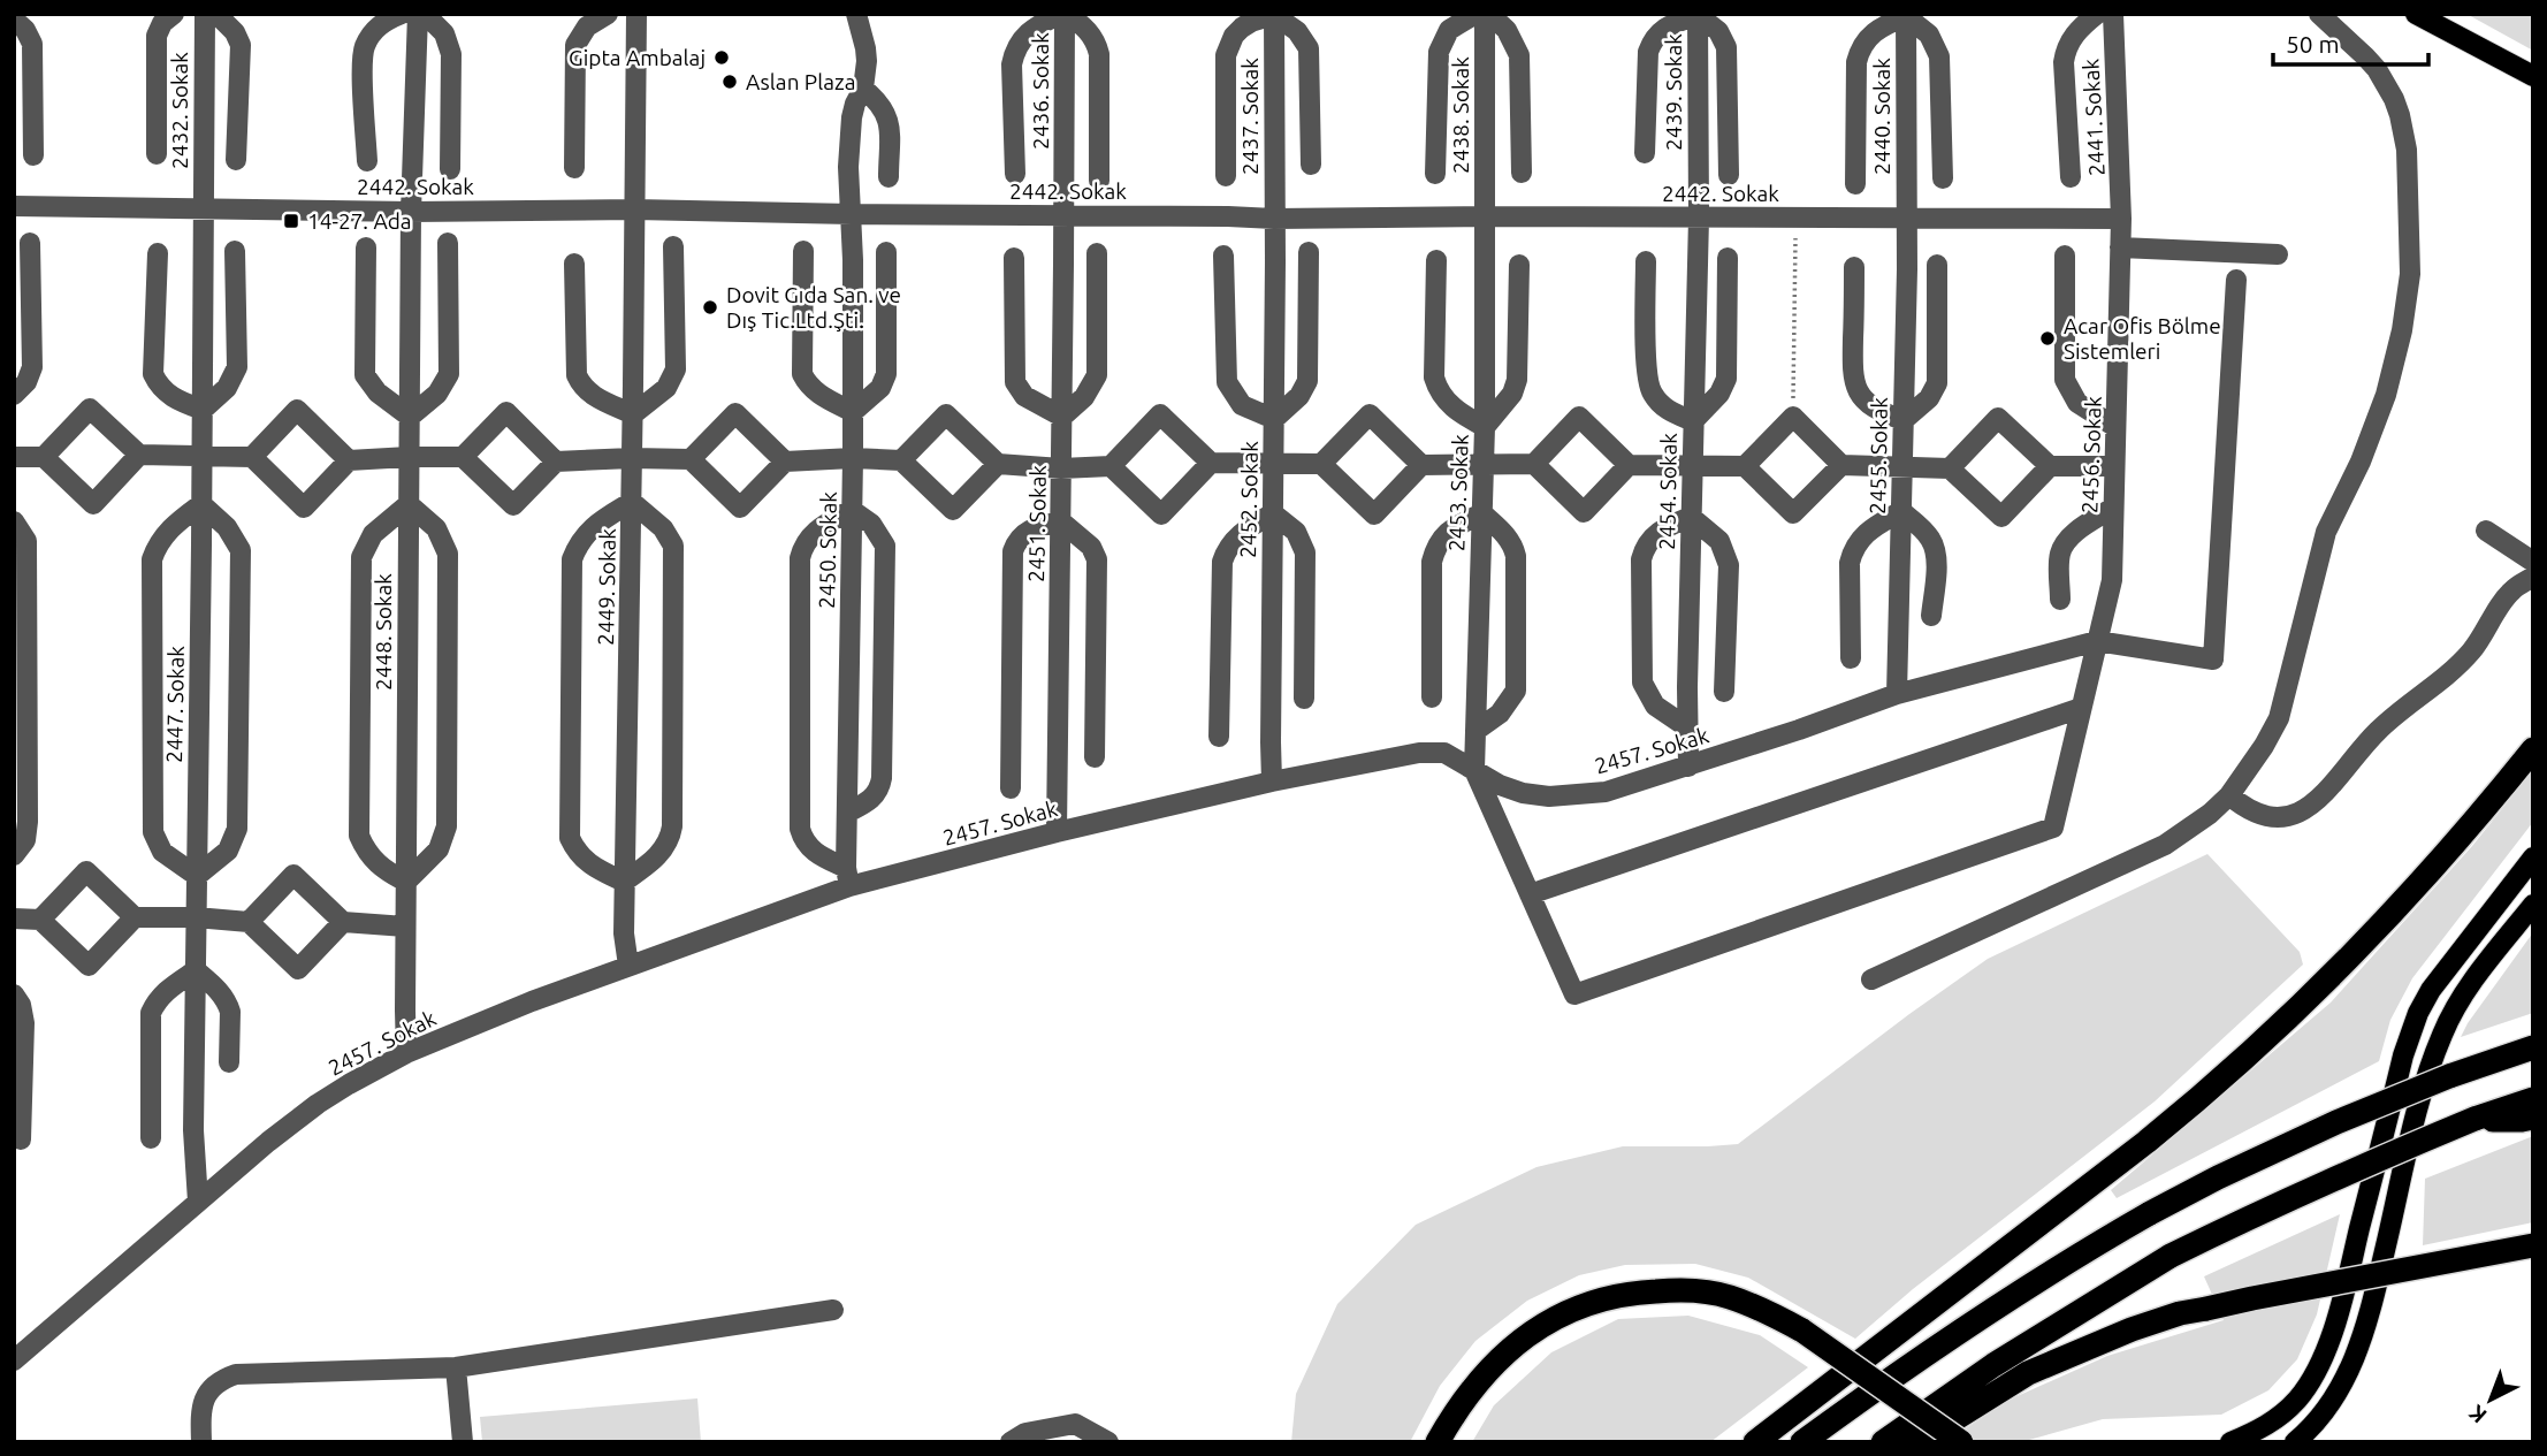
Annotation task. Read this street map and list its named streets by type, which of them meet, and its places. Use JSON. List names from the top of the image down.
{
  "streets": {
    "street": [
      "2436. Sokak",
      "2439. Sokak",
      "2432. Sokak",
      "2438. Sokak",
      "2437. Sokak",
      "2440. Sokak",
      "2441. Sokak",
      "2442. Sokak",
      "2456. Sokak",
      "2455. Sokak",
      "2454. Sokak",
      "2453. Sokak",
      "2452. Sokak",
      "2451. Sokak",
      "2450. Sokak",
      "2449. Sokak",
      "2448. Sokak",
      "2447. Sokak",
      "2457. Sokak"
    ]
  },
  "crossings": [
    ["2436. Sokak", "2442. Sokak"],
    ["2436. Sokak", "2451. Sokak"],
    ["2439. Sokak", "2442. Sokak"],
    ["2439. Sokak", "2454. Sokak"],
    ["2432. Sokak", "2442. Sokak"],
    ["2432. Sokak", "2447. Sokak"],
    ["2438. Sokak", "2442. Sokak"],
    ["2438. Sokak", "2453. Sokak"],
    ["2437. Sokak", "2442. Sokak"],
    ["2437. Sokak", "2452. Sokak"],
    ["2440. Sokak", "2442. Sokak"],
    ["2440. Sokak", "2455. Sokak"],
    ["2441. Sokak", "2442. Sokak"],
    ["2441. Sokak", "2456. Sokak"],
    ["2442. Sokak", "2456. Sokak"],
    ["2442. Sokak", "2455. Sokak"],
    ["2442. Sokak", "2454. Sokak"],
    ["2442. Sokak", "2453. Sokak"],
    ["2442. Sokak", "2452. Sokak"],
    ["2442. Sokak", "2451. Sokak"],
    ["2442. Sokak", "2450. Sokak"],
    ["2442. Sokak", "2449. Sokak"],
    ["2442. Sokak", "2448. Sokak"],
    ["2442. Sokak", "2447. Sokak"],
    ["2456. Sokak", "2457. Sokak"],
    ["2455. Sokak", "2457. Sokak"],
    ["2454. Sokak", "2457. Sokak"],
    ["2453. Sokak", "2457. Sokak"],
    ["2452. Sokak", "2457. Sokak"],
    ["2451. Sokak", "2457. Sokak"],
    ["2450. Sokak", "2457. Sokak"],
    ["2449. Sokak", "2457. Sokak"],
    ["2448. Sokak", "2457. Sokak"],
    ["2447. Sokak", "2457. Sokak"]
  ],
  "places": {
    "other": [
      "Gipta Ambalaj",
      "Aslan Plaza",
      "Dovit Gıda San. ve Dış Tic.Ltd.Şti.",
      "Acar Ofis Bölme Sistemleri"
    ],
    "transit": ["14-27. Ada"]
  },
  "scale_bar": "50 m",
  "north": "bottom left"
}
